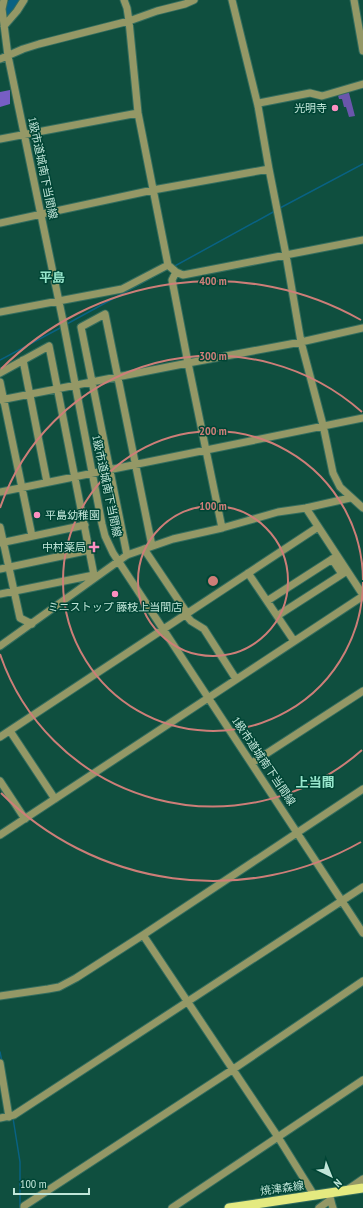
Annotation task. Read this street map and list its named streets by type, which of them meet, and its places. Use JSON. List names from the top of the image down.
{
  "streets": {
    "main road": ["焼津森線"],
    "street": ["1級市道城南下当間線"]
  },
  "districts": ["平島", "上当間"],
  "places": {
    "other": ["光明寺", "平島幼稚園", "ミニストップ 藤枝上当間店"],
    "health": ["中村薬局"]
  },
  "scale_bar": "100 m",
  "north": "bottom right",
  "rings": [
    "400 m",
    "300 m",
    "200 m",
    "100 m"
  ]
}
